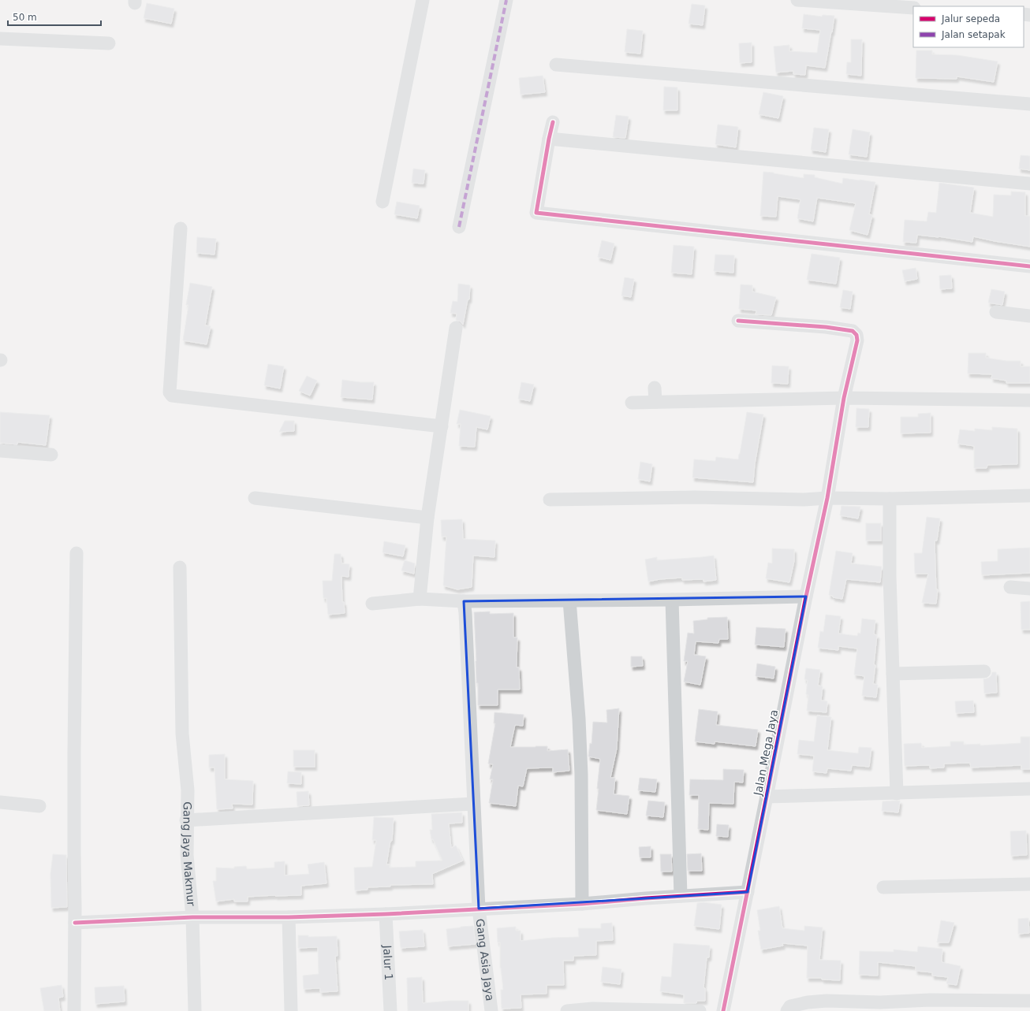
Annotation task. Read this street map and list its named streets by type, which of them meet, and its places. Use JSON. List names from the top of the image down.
{
  "streets": {
    "street": [
      "Jalan Mega Jaya",
      "Gang Jaya Makmur",
      "Gang Asia Jaya",
      "Jalur 1"
    ]
  },
  "legend": ["Jalur sepeda", "Jalan setapak"],
  "scale_bar": "50 m"
}
